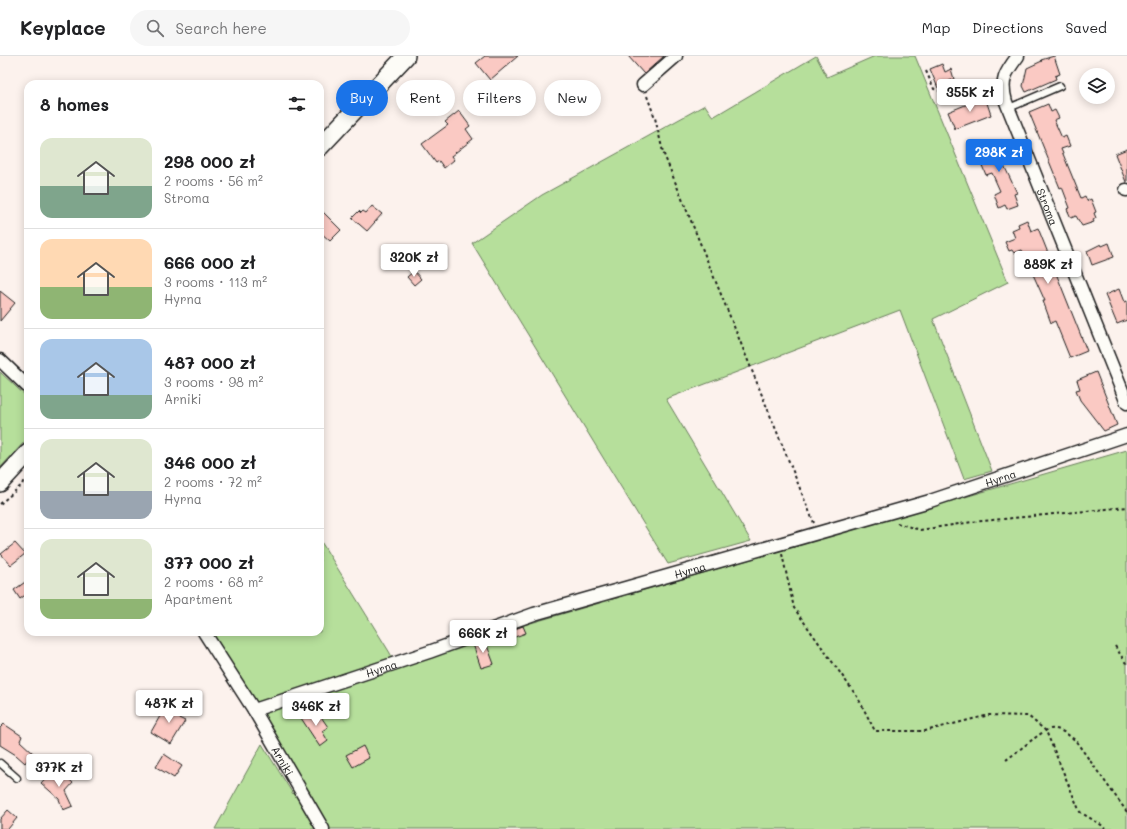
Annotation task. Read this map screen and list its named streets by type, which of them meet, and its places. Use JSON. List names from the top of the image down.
{
  "streets": {
    "street": ["Stroma", "Hyrna", "Arniki"]
  },
  "crossings": [
    ["Hyrna", "Arniki"]
  ],
  "page": {
    "header": "Keyplace",
    "search": "Search here",
    "nav": ["Map", "Directions", "Saved"],
    "price": [
      "355K zł",
      "298K zł",
      "320K zł",
      "889K zł",
      "666K zł",
      "487K zł",
      "346K zł",
      "377K zł"
    ],
    "chip": [
      "Buy",
      "Rent",
      "Filters",
      "New"
    ],
    "heading": "8 homes",
    "list": [
      {
        "name": "298 000 zł",
        "note": "2 rooms · 56 m² · Stroma"
      },
      {
        "name": "666 000 zł",
        "note": "3 rooms · 113 m² · Hyrna"
      },
      {
        "name": "487 000 zł",
        "note": "3 rooms · 98 m² · Arniki"
      },
      {
        "name": "346 000 zł",
        "note": "2 rooms · 72 m² · Hyrna"
      },
      {
        "name": "377 000 zł",
        "note": "2 rooms · 68 m² · Apartment"
      }
    ]
  }
}
